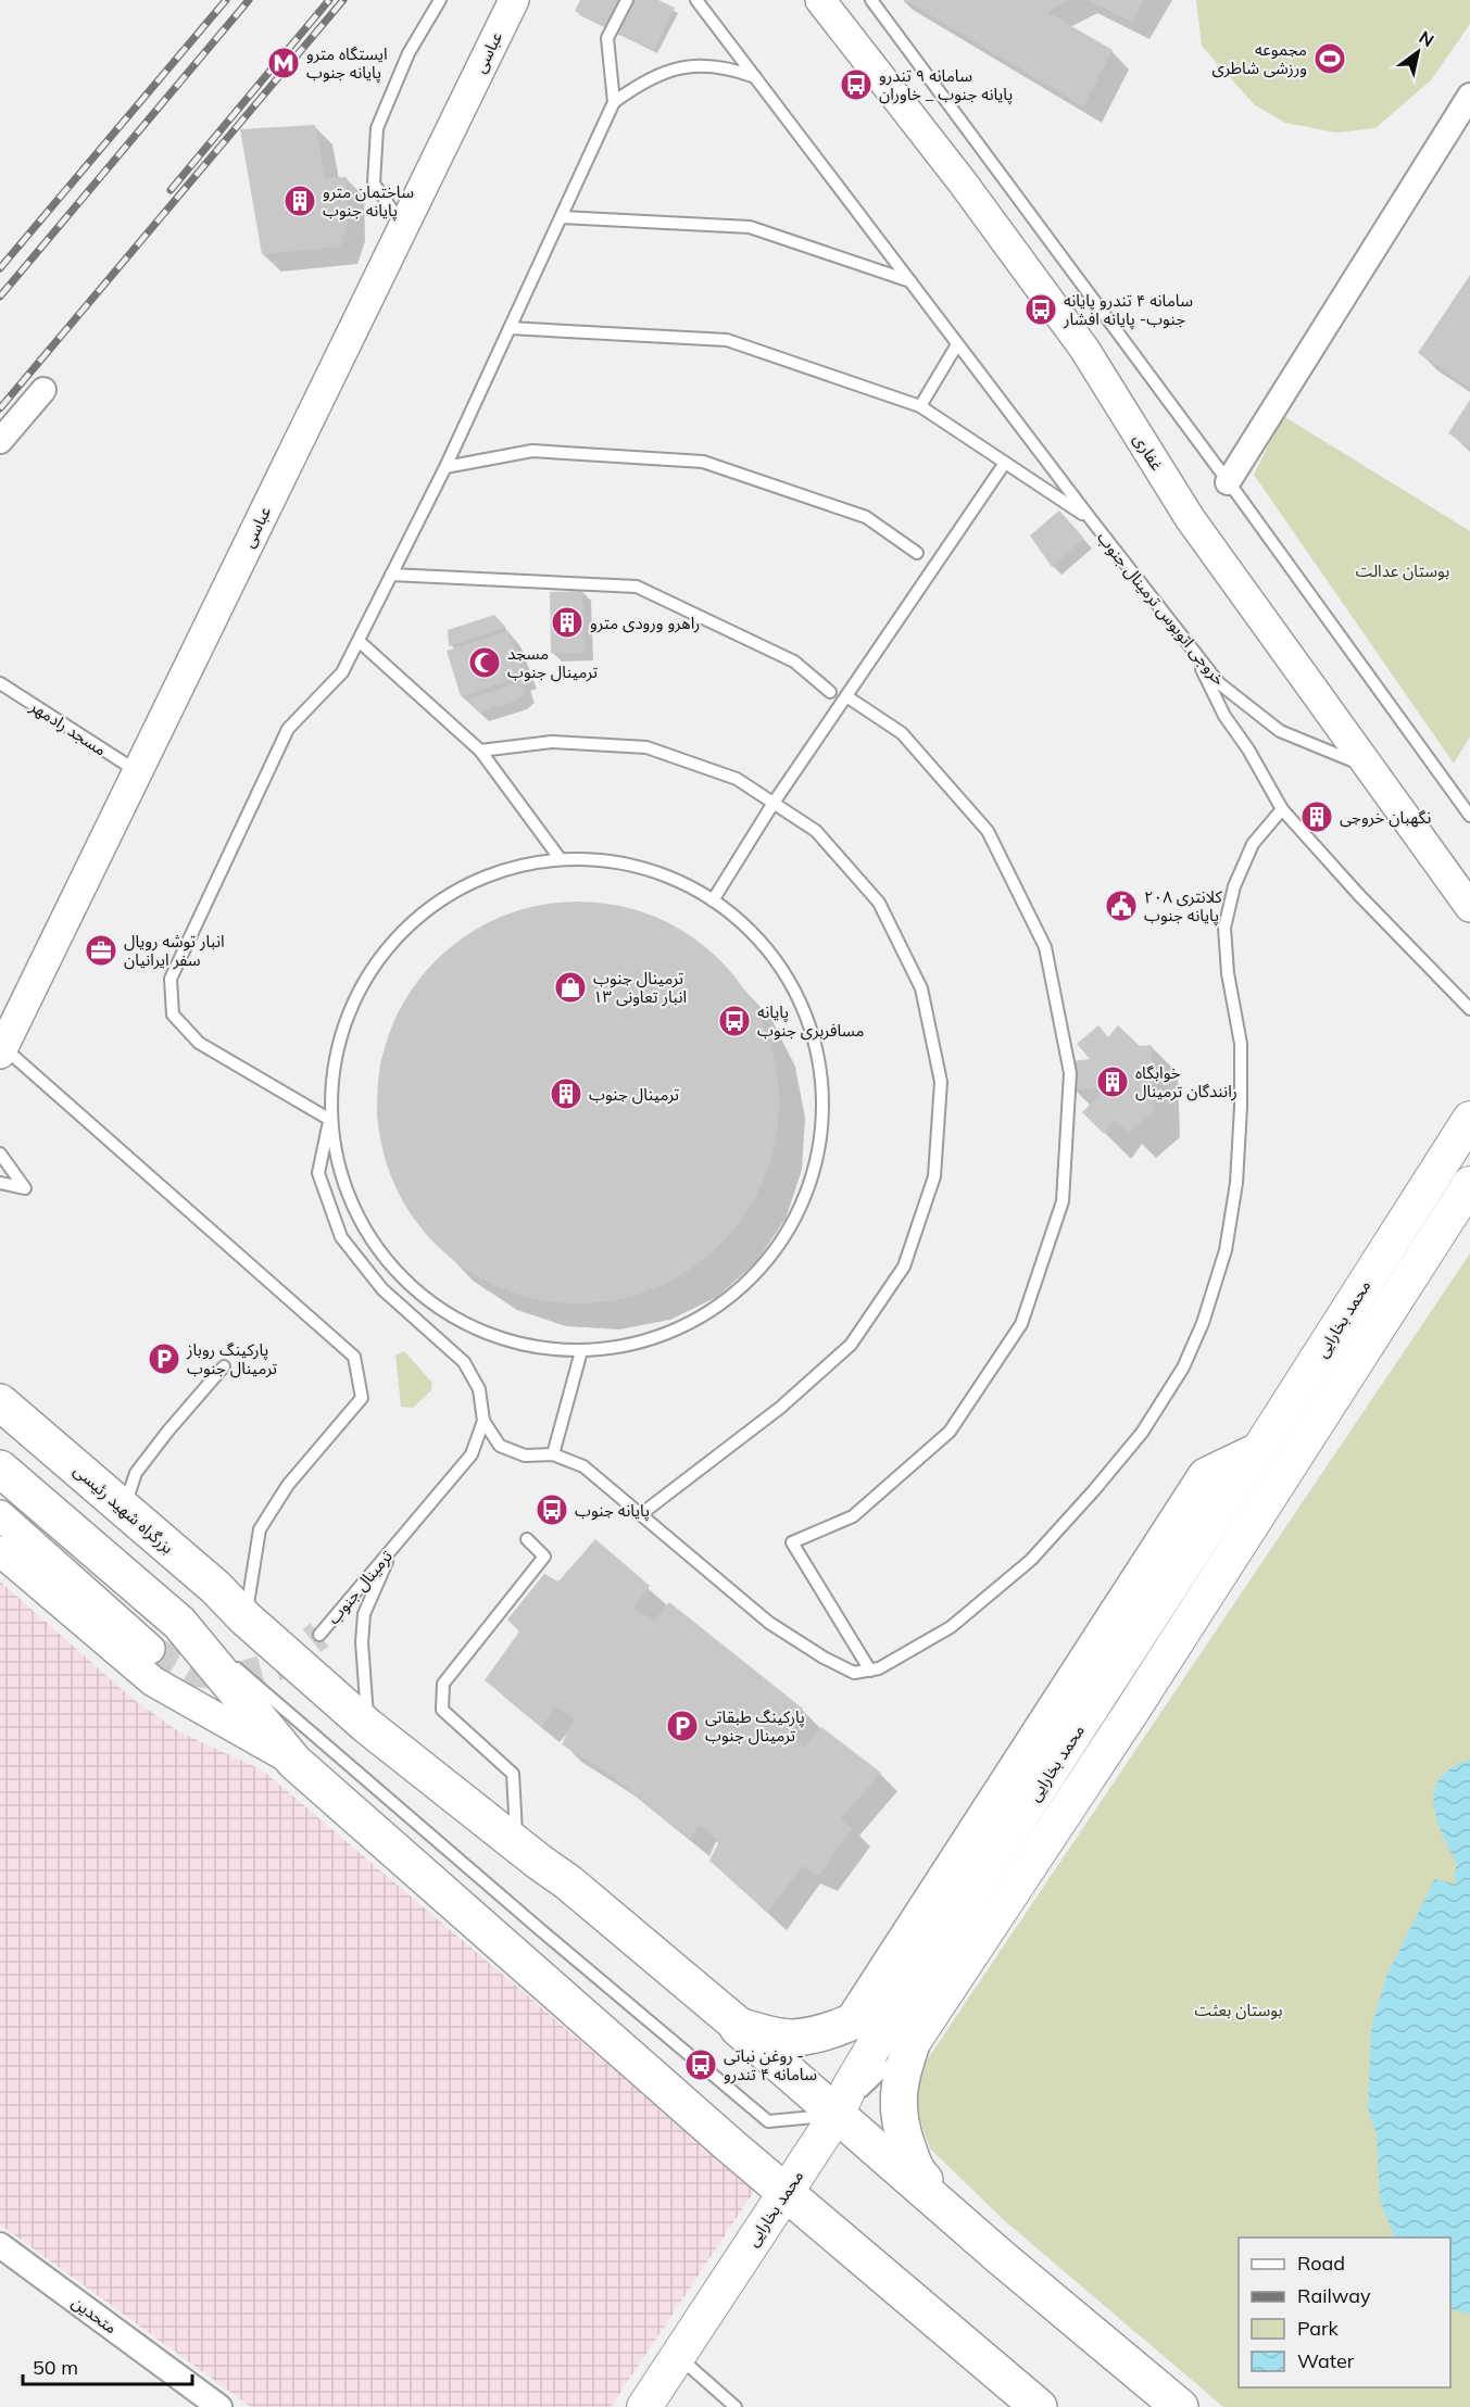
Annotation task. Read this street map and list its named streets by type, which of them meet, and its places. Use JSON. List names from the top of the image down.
{
  "streets": {
    "highway": ["بزرگراه شهید رئیسی"],
    "main road": ["محمد بخارایی"],
    "street": ["عباسی", "غفاری", "متحدین"],
    "lane": ["خروجی اتوبوس ترمینال جنوب", "مسجد رادمهر", "ترمینال جنوب"]
  },
  "crossings": [
    ["عباسی", "مسجد رادمهر"],
    ["غفاری", "خروجی اتوبوس ترمینال جنوب"]
  ],
  "parks": ["بوستان عدالت", "بوستان بعثت"],
  "places": {
    "sports": ["مجموعه ورزشی شاطری"],
    "metro station": ["ایستگاه مترو پایانه جنوب"],
    "bus stop": [
      "سامانه ۹ تندرو پایانه جنوب _ خاوران",
      "سامانه ۴ تندرو پایانه جنوب- پایانه افشار",
      "پایانه مسافربری جنوب",
      "پایانه جنوب",
      "روغن نباتی - سامانه ۴ تندرو"
    ],
    "building": [
      "ساختمان مترو پایانه جنوب",
      "راهرو ورودی مترو",
      "نگهبان خروجی",
      "خوابگاه رانندگان ترمینال",
      "ترمینال جنوب"
    ],
    "mosque": ["مسجد ترمینال جنوب"],
    "public building": ["کلانتری ۲۰۸ پایانه جنوب"],
    "office": ["انبار توشه رویال سفر ایرانیان"],
    "shop": ["ترمینال جنوب انبار تعاونی ۱۳"],
    "parking": ["پارکینگ روباز ترمینال جنوب", "پارکینگ طبقاتی ترمینال جنوب"]
  },
  "legend": [
    "Road",
    "Railway",
    "Park",
    "Water"
  ],
  "scale_bar": "50 m",
  "north": "top right"
}
